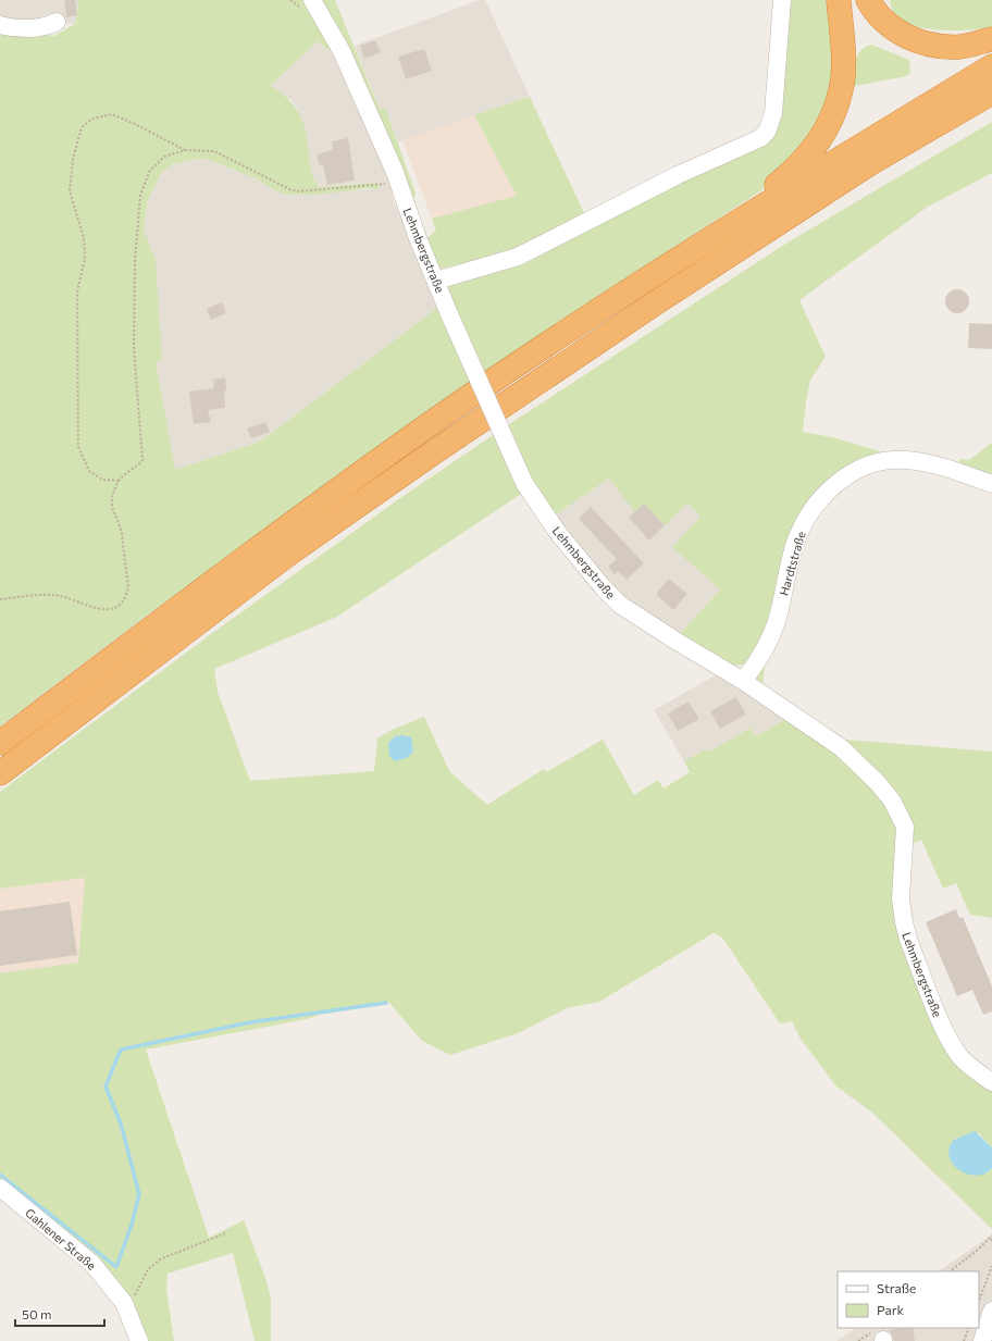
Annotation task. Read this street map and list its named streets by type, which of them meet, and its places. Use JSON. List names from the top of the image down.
{
  "streets": {
    "street": ["Lehmbergstraße", "Hardtstraße", "Gahlener Straße"]
  },
  "crossings": [
    ["Lehmbergstraße", "Hardtstraße"]
  ],
  "legend": ["Straße", "Park"],
  "scale_bar": "50 m"
}
